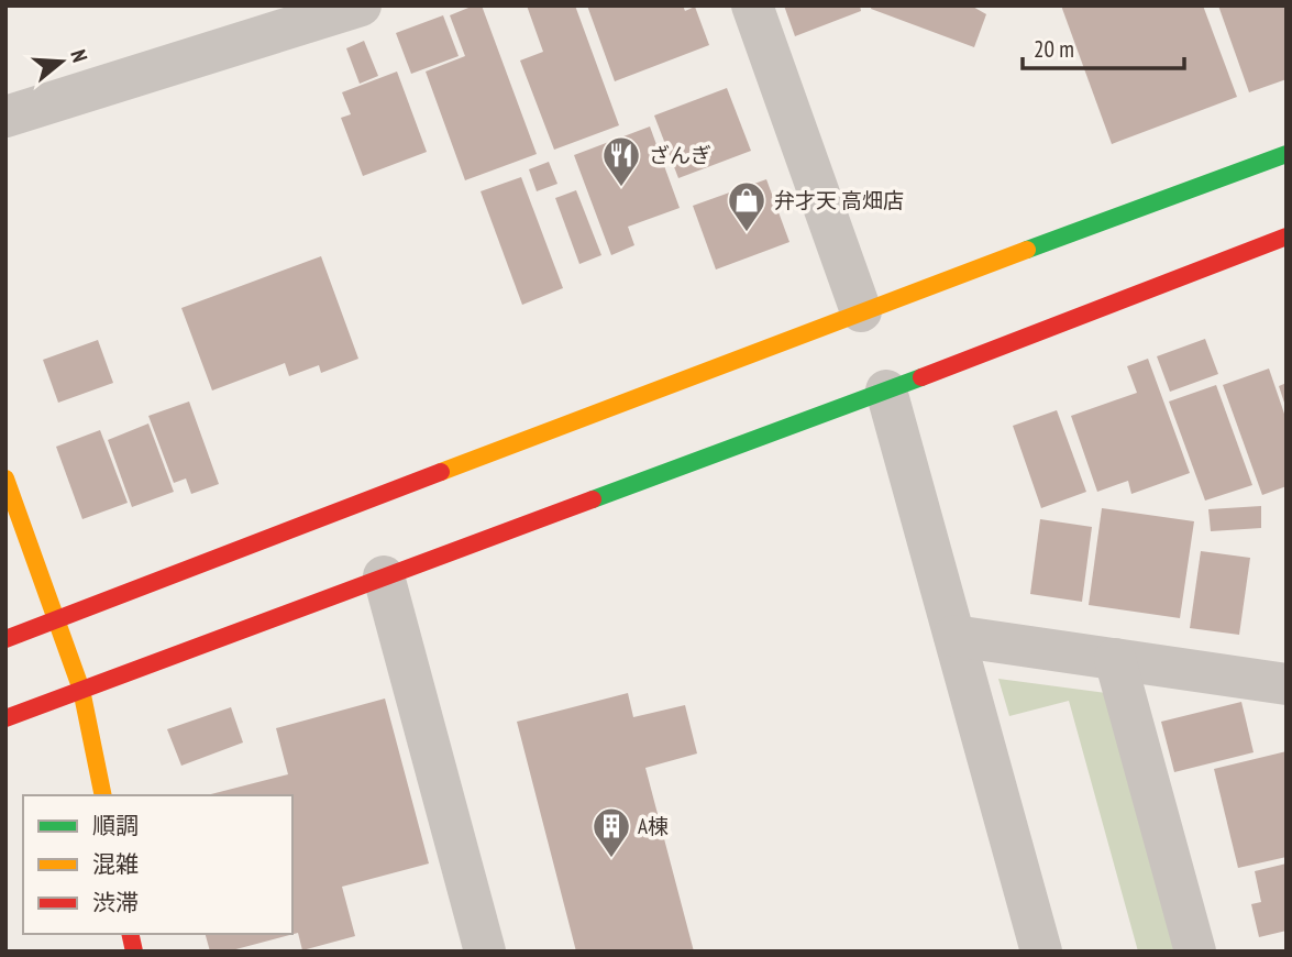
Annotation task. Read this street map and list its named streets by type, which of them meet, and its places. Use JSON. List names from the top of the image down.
{
  "places": {
    "restaurant": ["ざんぎ"],
    "shop": ["弁才天 高畑店"],
    "building": ["A棟"]
  },
  "legend": ["順調", "混雑", "渋滞"],
  "scale_bar": "20 m",
  "north": "right"
}
